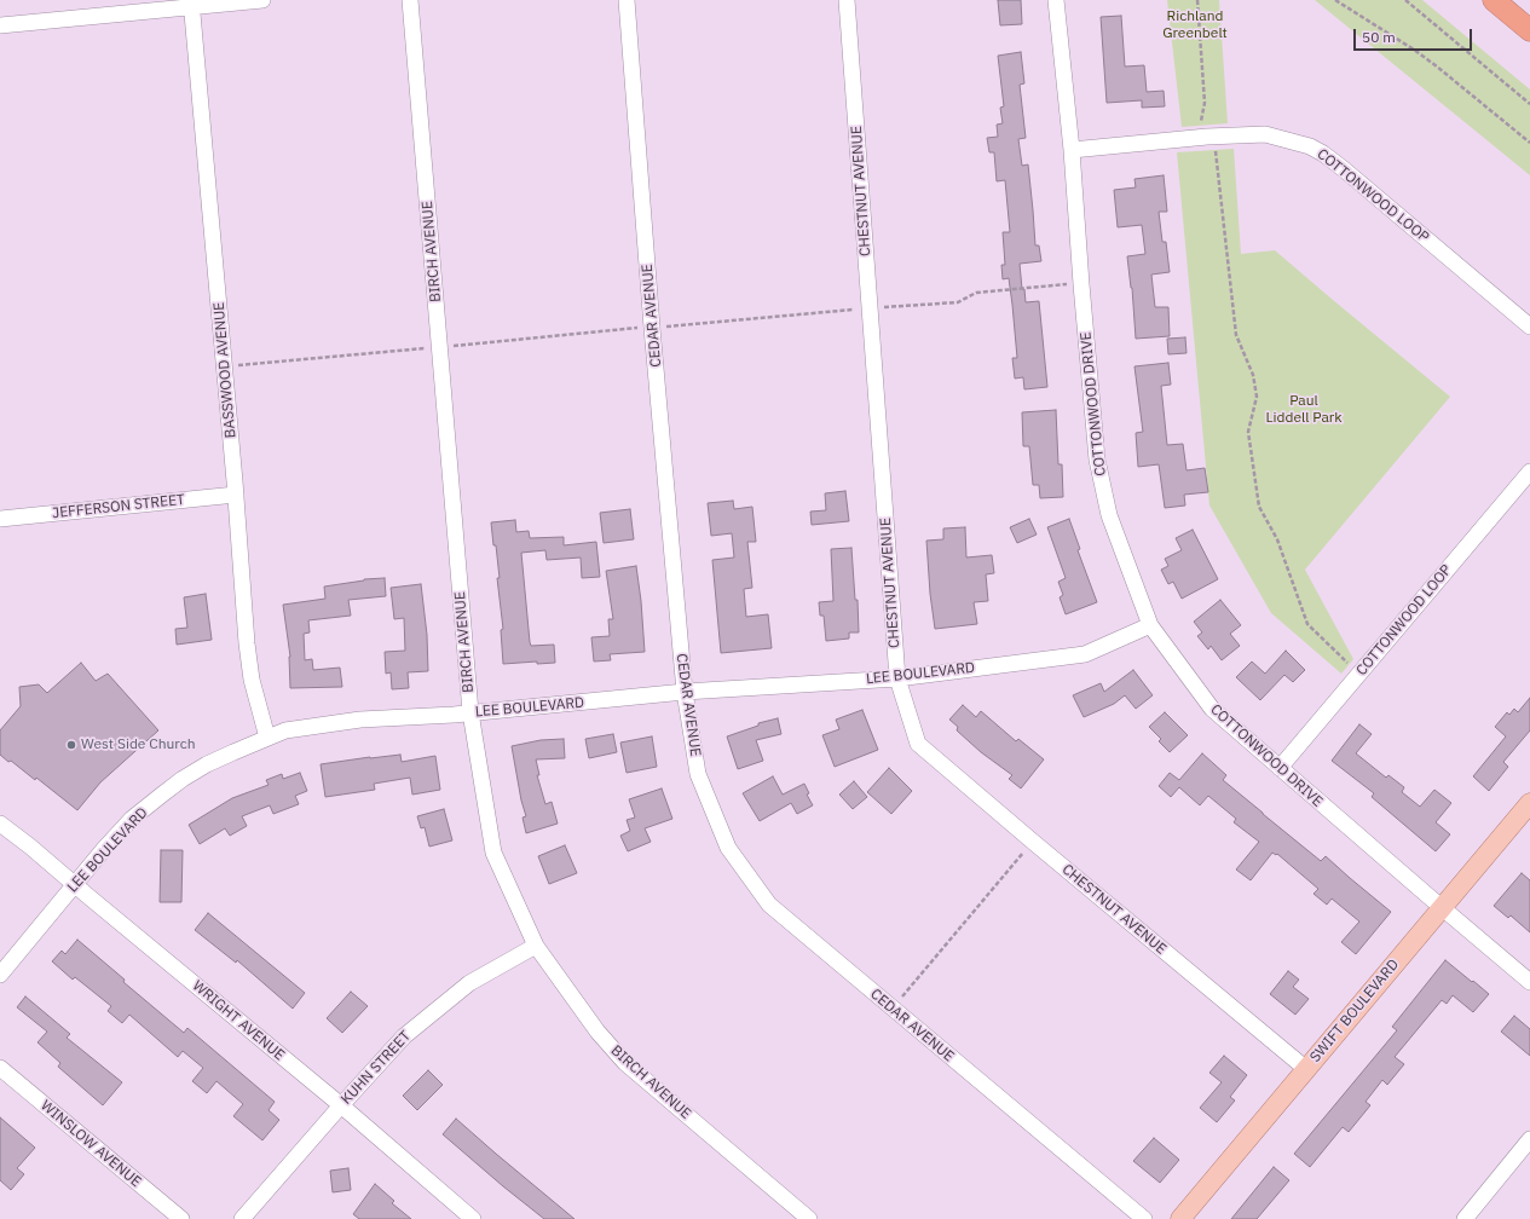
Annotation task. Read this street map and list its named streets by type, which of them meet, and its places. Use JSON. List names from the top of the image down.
{
  "streets": {
    "main road": ["SWIFT BOULEVARD"],
    "street": [
      "CHESTNUT AVENUE",
      "COTTONWOOD LOOP",
      "BIRCH AVENUE",
      "CEDAR AVENUE",
      "BASSWOOD AVENUE",
      "COTTONWOOD DRIVE",
      "JEFFERSON STREET",
      "LEE BOULEVARD",
      "WRIGHT AVENUE",
      "KUHN STREET",
      "WINSLOW AVENUE"
    ]
  },
  "crossings": [
    ["CHESTNUT AVENUE", "LEE BOULEVARD"],
    ["CHESTNUT AVENUE", "SWIFT BOULEVARD"],
    ["COTTONWOOD LOOP", "COTTONWOOD DRIVE"],
    ["BIRCH AVENUE", "LEE BOULEVARD"],
    ["BIRCH AVENUE", "KUHN STREET"],
    ["CEDAR AVENUE", "LEE BOULEVARD"],
    ["BASSWOOD AVENUE", "JEFFERSON STREET"],
    ["BASSWOOD AVENUE", "LEE BOULEVARD"],
    ["COTTONWOOD DRIVE", "LEE BOULEVARD"],
    ["COTTONWOOD DRIVE", "SWIFT BOULEVARD"],
    ["LEE BOULEVARD", "WRIGHT AVENUE"],
    ["WRIGHT AVENUE", "KUHN STREET"]
  ],
  "parks": ["Richland Greenbelt", "Paul Liddell Park"],
  "places": ["West Side Church"],
  "scale_bar": "50 m"
}
